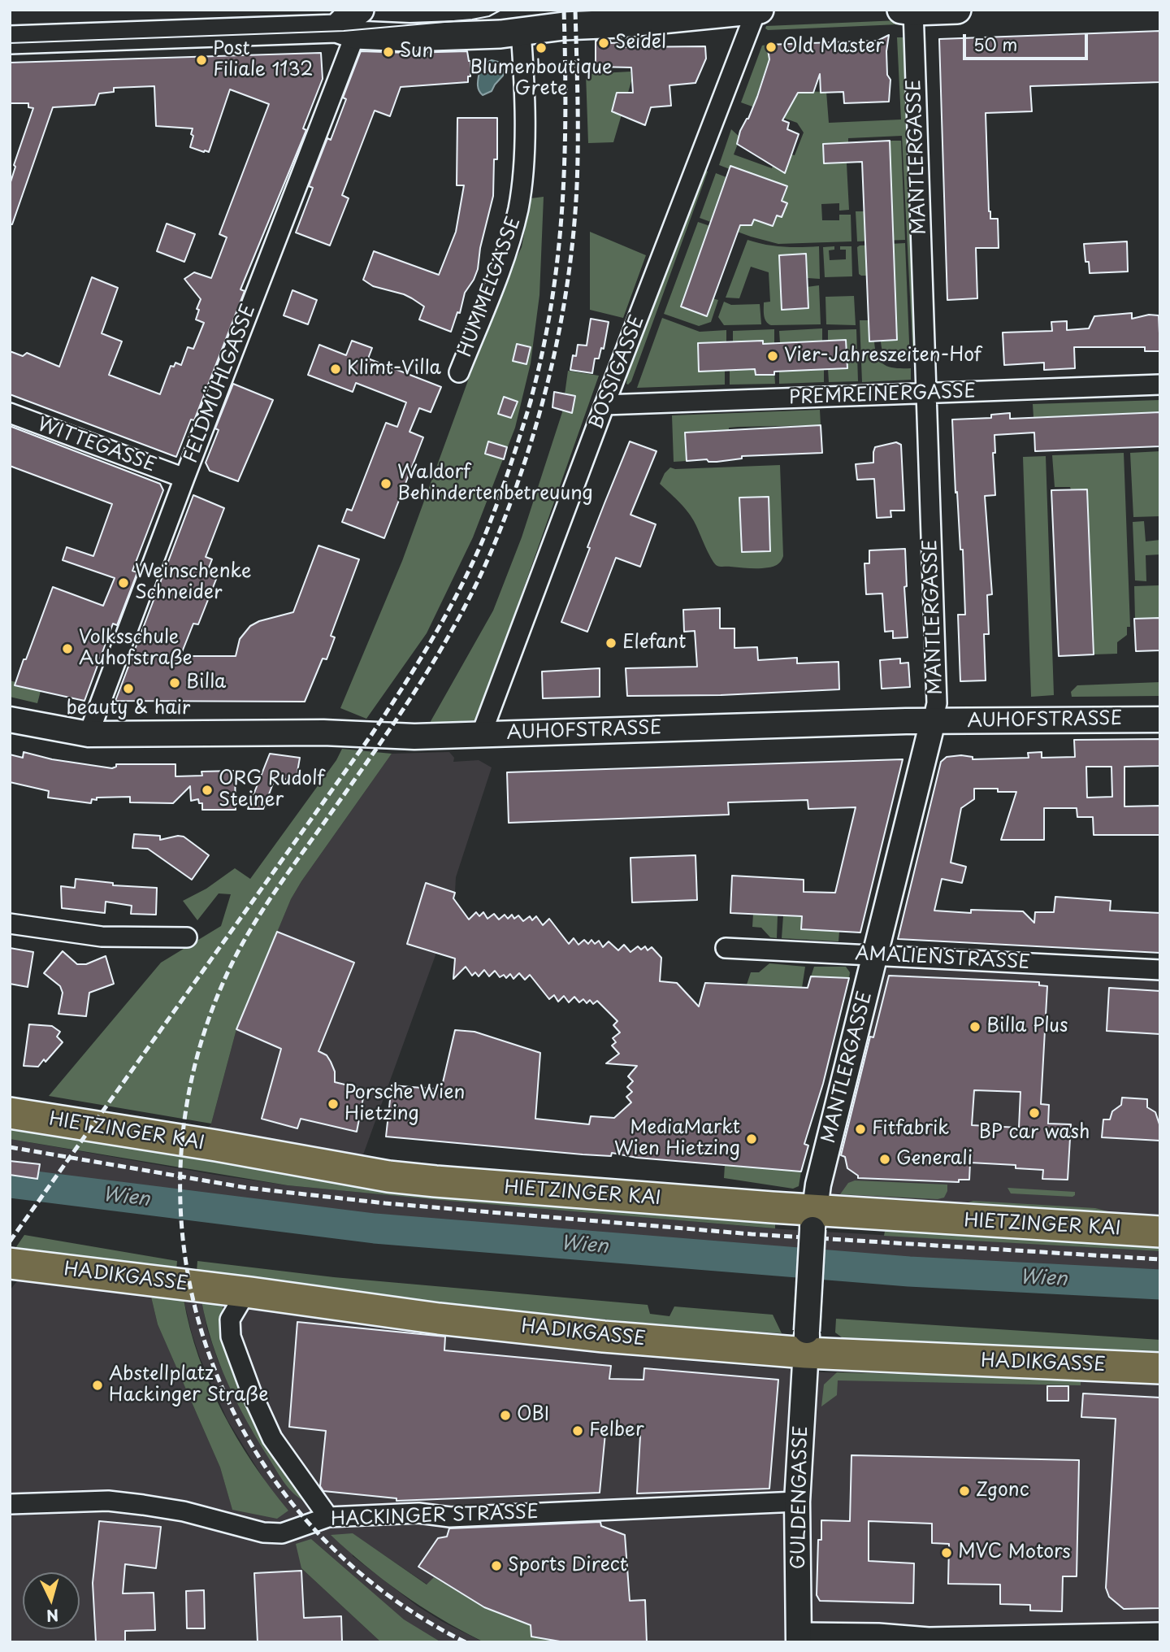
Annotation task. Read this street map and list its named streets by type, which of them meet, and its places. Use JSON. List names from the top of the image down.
{
  "streets": {
    "main road": ["HIETZINGER KAI", "HADIKGASSE"],
    "street": [
      "MANTLERGASSE",
      "HUMMELGASSE",
      "BOSSIGASSE",
      "FELDMÜHLGASSE",
      "PREMREINERGASSE",
      "WITTEGASSE",
      "AUHOFSTRASSE",
      "AMALIENSTRASSE",
      "GULDENGASSE",
      "HACKINGER STRASSE"
    ]
  },
  "crossings": [
    ["MANTLERGASSE", "PREMREINERGASSE"],
    ["MANTLERGASSE", "AUHOFSTRASSE"],
    ["MANTLERGASSE", "AMALIENSTRASSE"],
    ["MANTLERGASSE", "HIETZINGER KAI"],
    ["MANTLERGASSE", "HADIKGASSE"],
    ["MANTLERGASSE", "GULDENGASSE"],
    ["BOSSIGASSE", "PREMREINERGASSE"],
    ["BOSSIGASSE", "AUHOFSTRASSE"],
    ["FELDMÜHLGASSE", "WITTEGASSE"],
    ["FELDMÜHLGASSE", "AUHOFSTRASSE"],
    ["HADIKGASSE", "GULDENGASSE"],
    ["GULDENGASSE", "HACKINGER STRASSE"]
  ],
  "water": ["Wien"],
  "places": [
    "Seidel",
    "Old Master",
    "Blumenboutique Grete",
    "Sun",
    "Post Filiale 1132",
    "Vier-Jahreszeiten-Hof",
    "Klimt-Villa",
    "Waldorf Behindertenbetreuung",
    "Weinschenke Schneider",
    "Elefant",
    "Volksschule Auhofstraße",
    "Billa",
    "beauty & hair",
    "ORG Rudolf Steiner",
    "Billa Plus",
    "Porsche Wien Hietzing",
    "BP car wash",
    "Fitfabrik",
    "MediaMarkt Wien Hietzing",
    "Generali",
    "Abstellplatz Hackinger Straße",
    "OBI",
    "Felber",
    "Zgonc",
    "MVC Motors",
    "Sports Direct"
  ],
  "scale_bar": "50 m",
  "north": "bottom"
}
